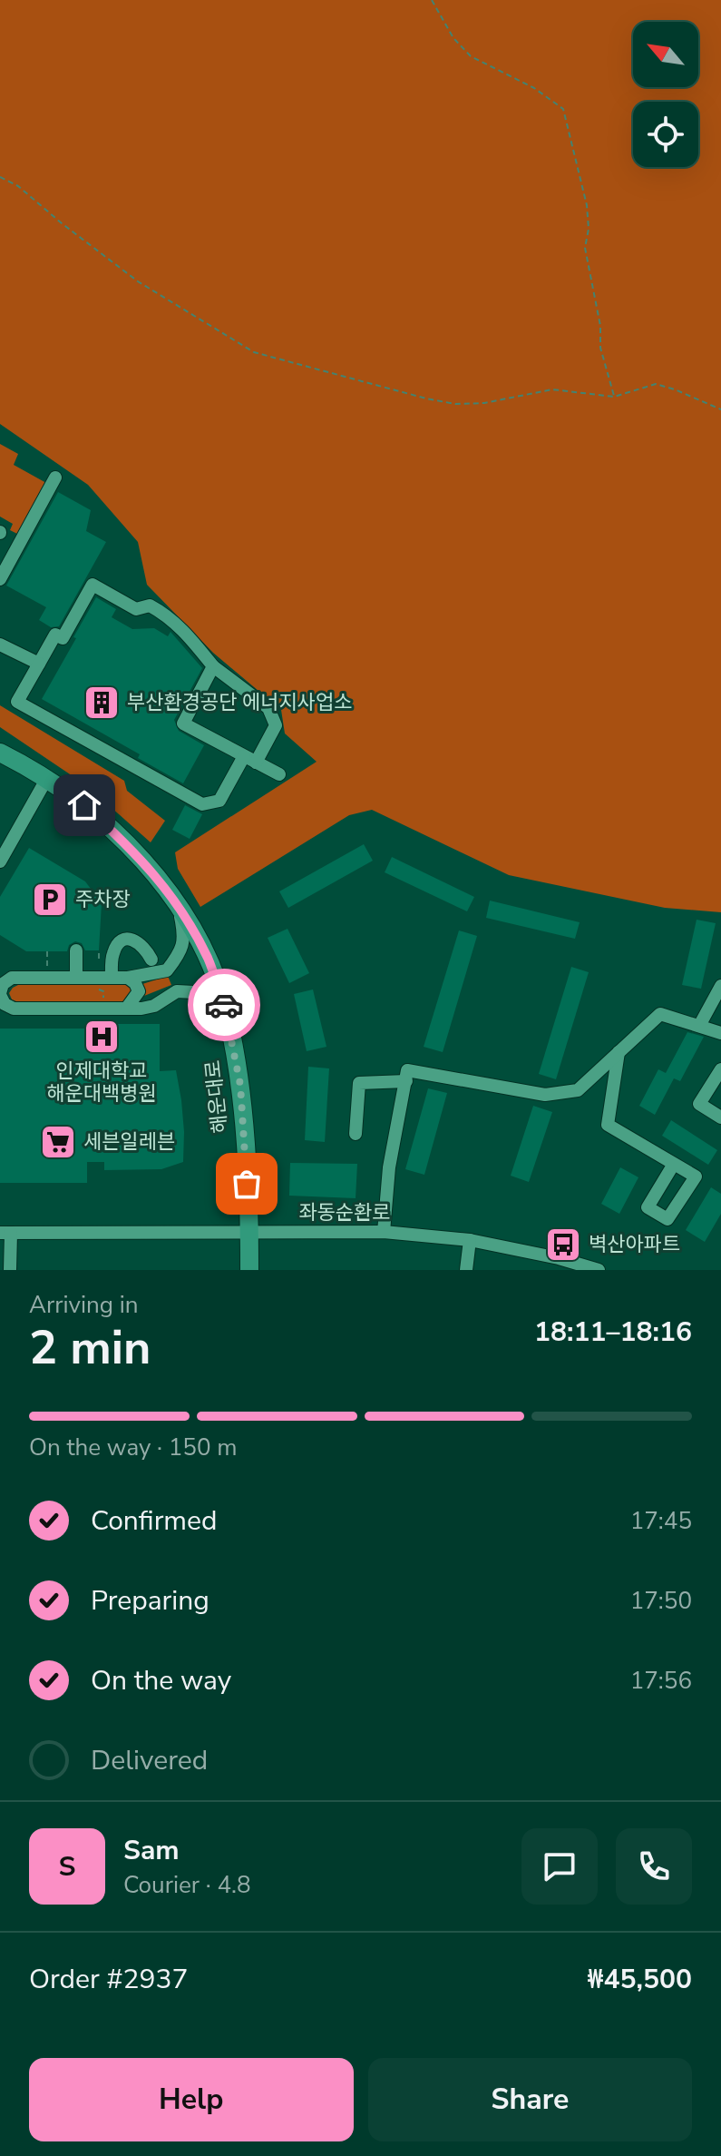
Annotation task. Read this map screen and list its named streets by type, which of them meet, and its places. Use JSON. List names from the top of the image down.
{
  "streets": {
    "main road": ["해운대로"],
    "street": ["좌동순환로"]
  },
  "crossings": [
    ["해운대로", "좌동순환로"]
  ],
  "places": {
    "building": ["부산환경공단 에너지사업소"],
    "parking": ["주차장"],
    "hospital": ["인제대학교 해운대백병원"],
    "supermarket": ["세븐일레븐"],
    "bus stop": ["벽산아파트"]
  },
  "north": "top left",
  "page": {
    "heading": ["2 min", "Arriving in", "18:11–18:16"],
    "panel": [
      "Sam",
      "Courier · 4.8",
      "Order #2937",
      "₩45,500"
    ],
    "bar": "On the way · 150 m",
    "list": [
      ["Confirmed", "17:45"],
      ["Preparing", "17:50"],
      ["On the way", "17:56"],
      "Delivered"
    ],
    "round": "S",
    "buttons": ["Help", "Share"]
  }
}
